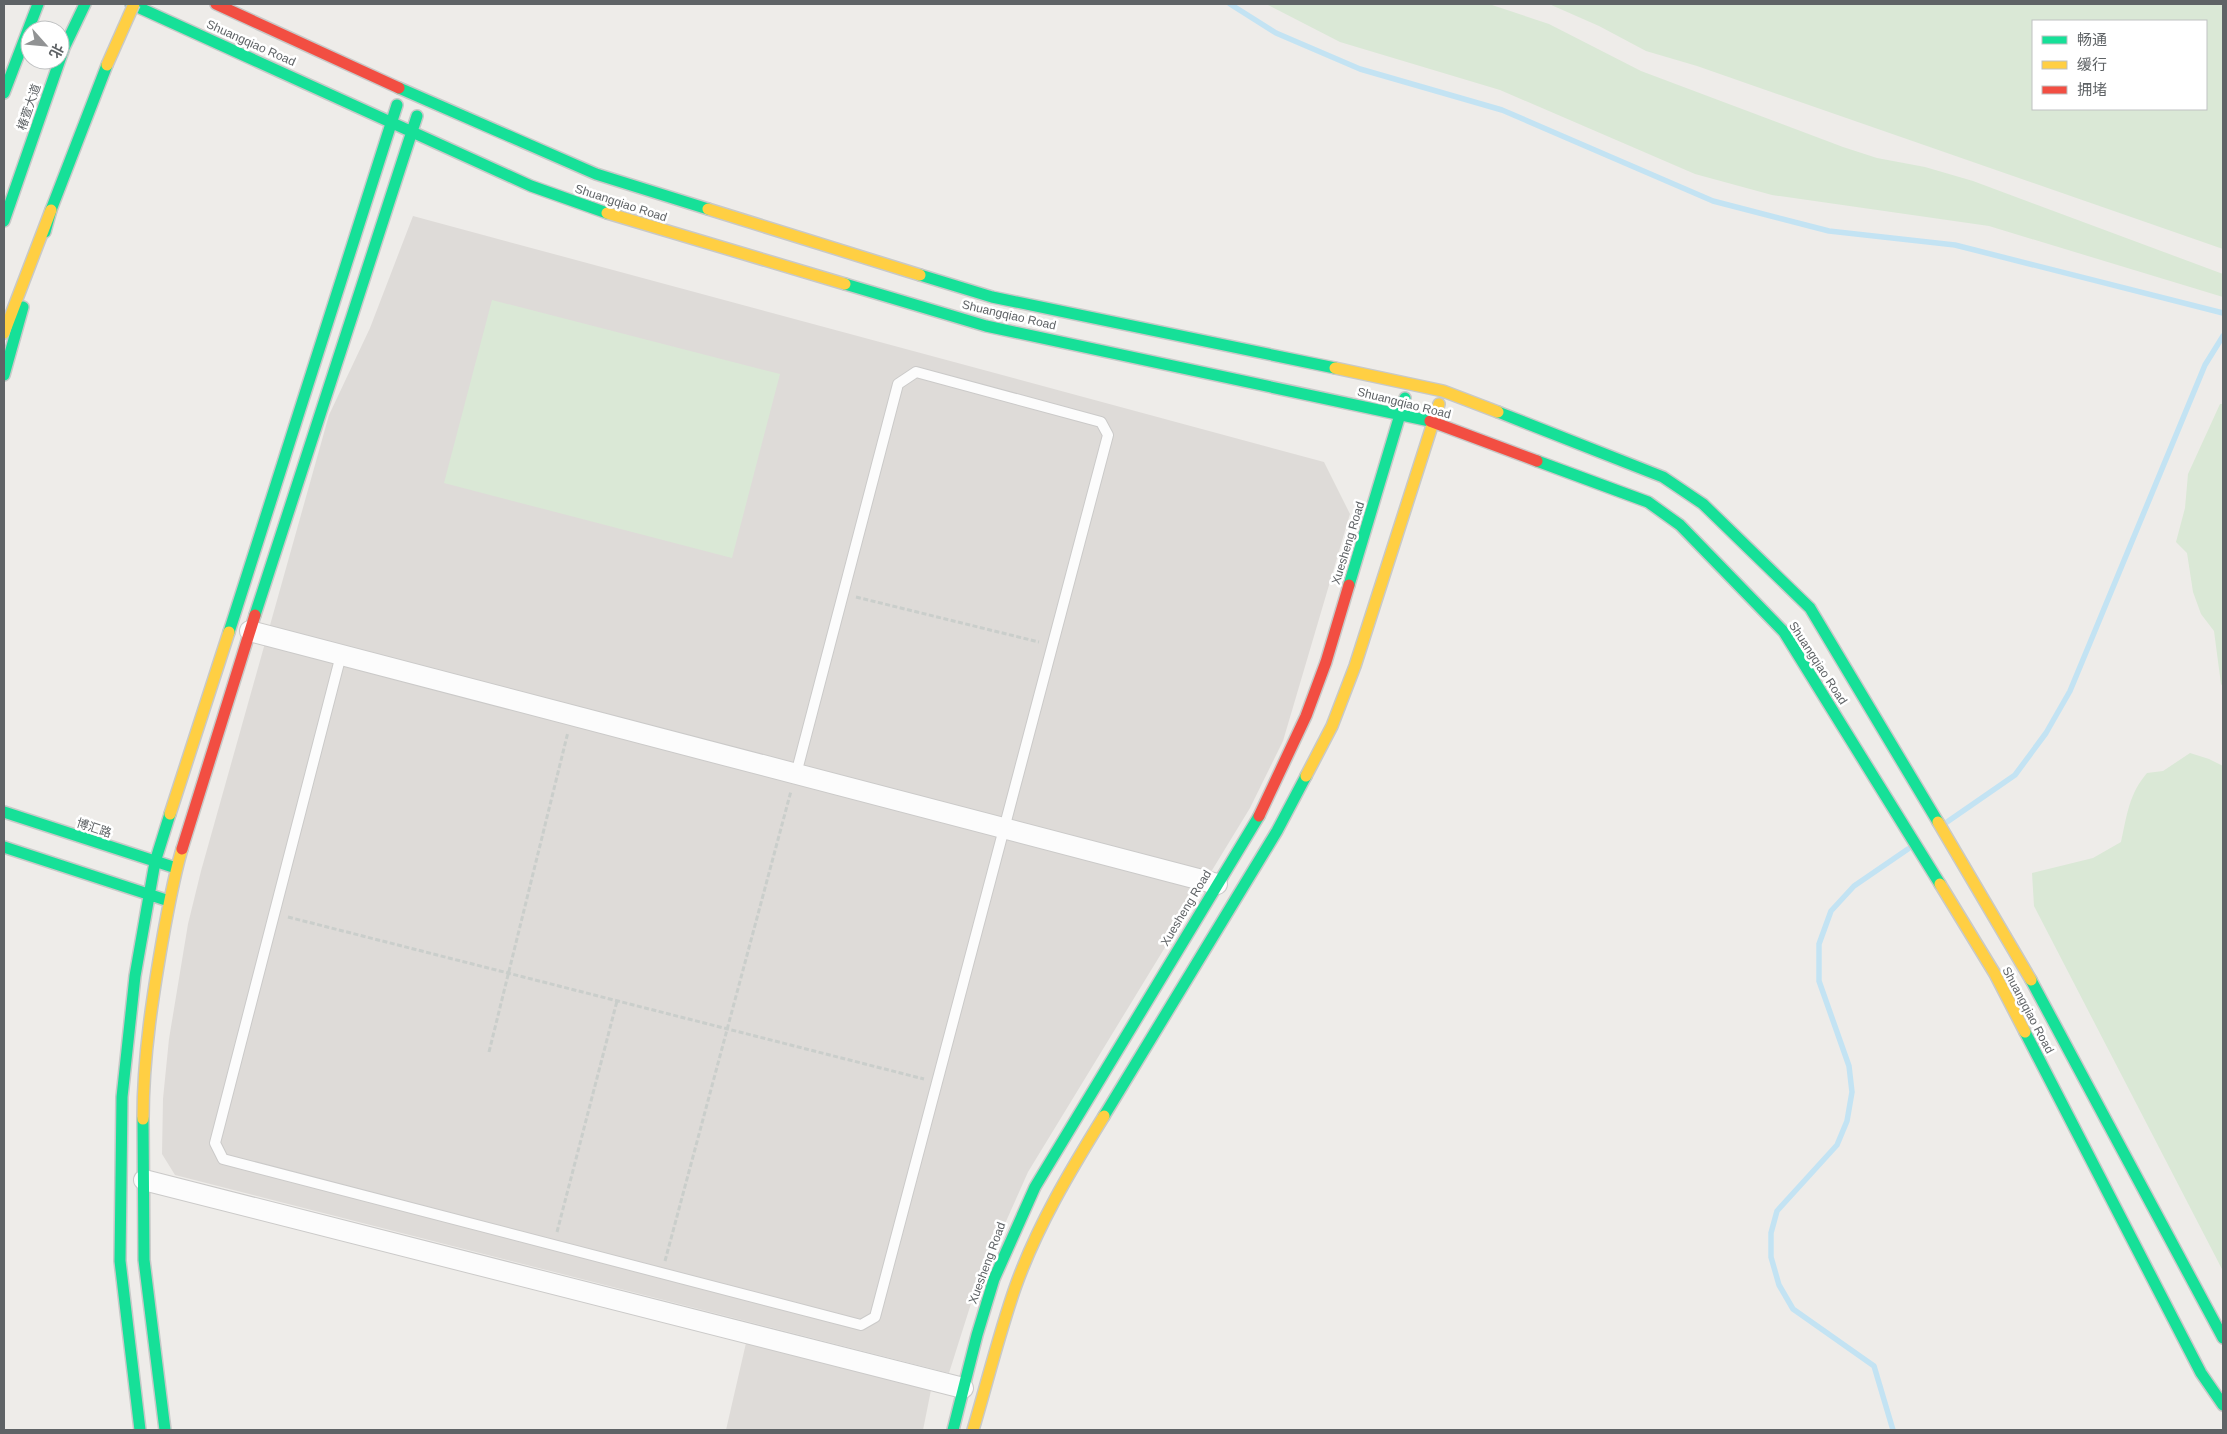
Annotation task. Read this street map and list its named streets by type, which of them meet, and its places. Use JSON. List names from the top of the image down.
{
  "streets": {
    "main road": [
      "Shuangqiao Road",
      "椿萱大道",
      "Xuesheng Road",
      "博汇路"
    ]
  },
  "crossings": [
    ["Shuangqiao Road", "Xuesheng Road"]
  ],
  "legend": ["畅通", "缓行", "拥堵"],
  "north": "bottom right"
}
